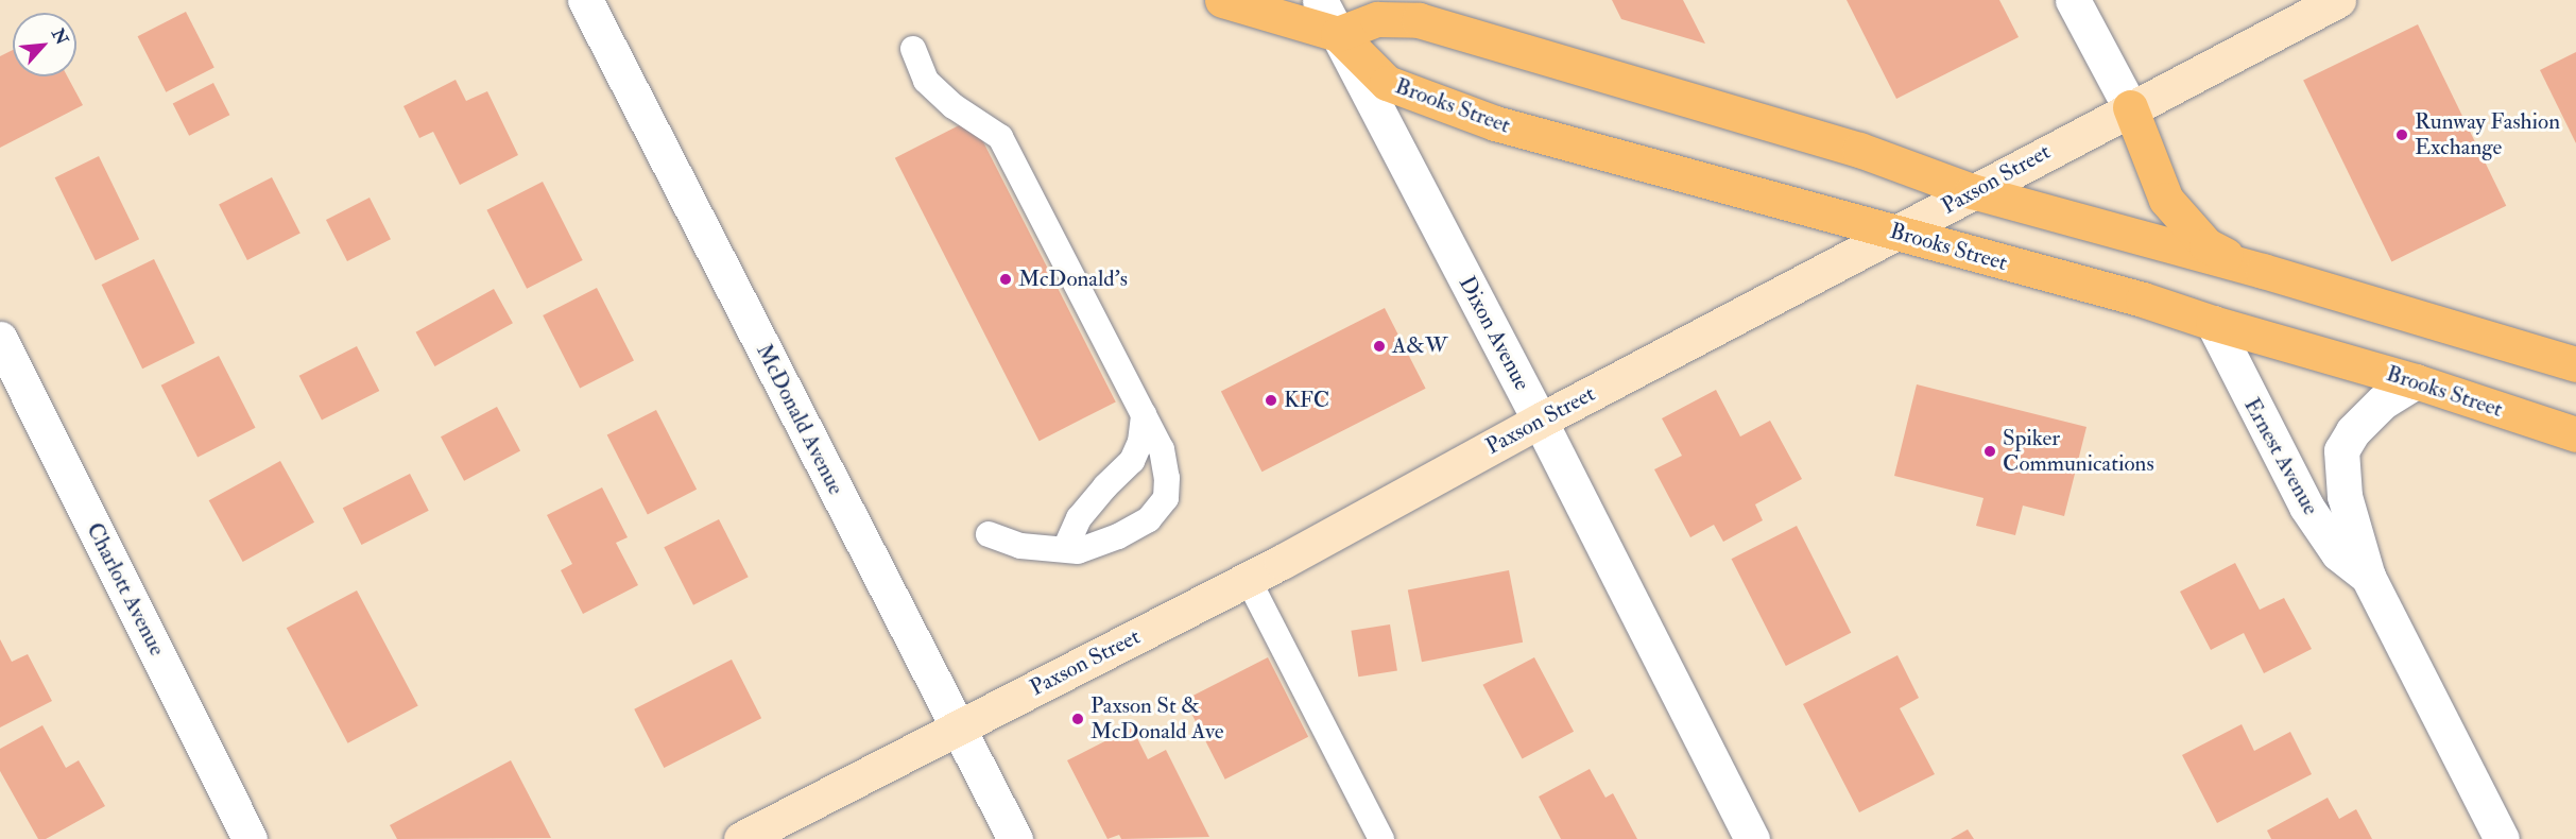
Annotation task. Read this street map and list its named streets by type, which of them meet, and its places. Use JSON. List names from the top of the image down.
{
  "streets": {
    "highway": ["Brooks Street"],
    "street": [
      "Paxson Street",
      "Dixon Avenue",
      "McDonald Avenue",
      "Ernest Avenue",
      "Charlott Avenue"
    ]
  },
  "crossings": [
    ["Brooks Street", "Paxson Street"],
    ["Brooks Street", "Dixon Avenue"],
    ["Brooks Street", "Ernest Avenue"],
    ["Paxson Street", "Dixon Avenue"],
    ["Paxson Street", "McDonald Avenue"]
  ],
  "places": [
    "Runway Fashion Exchange",
    "McDonald's",
    "A&W",
    "KFC",
    "Spiker Communications",
    "Paxson St & McDonald Ave"
  ],
  "north": "top right"
}
